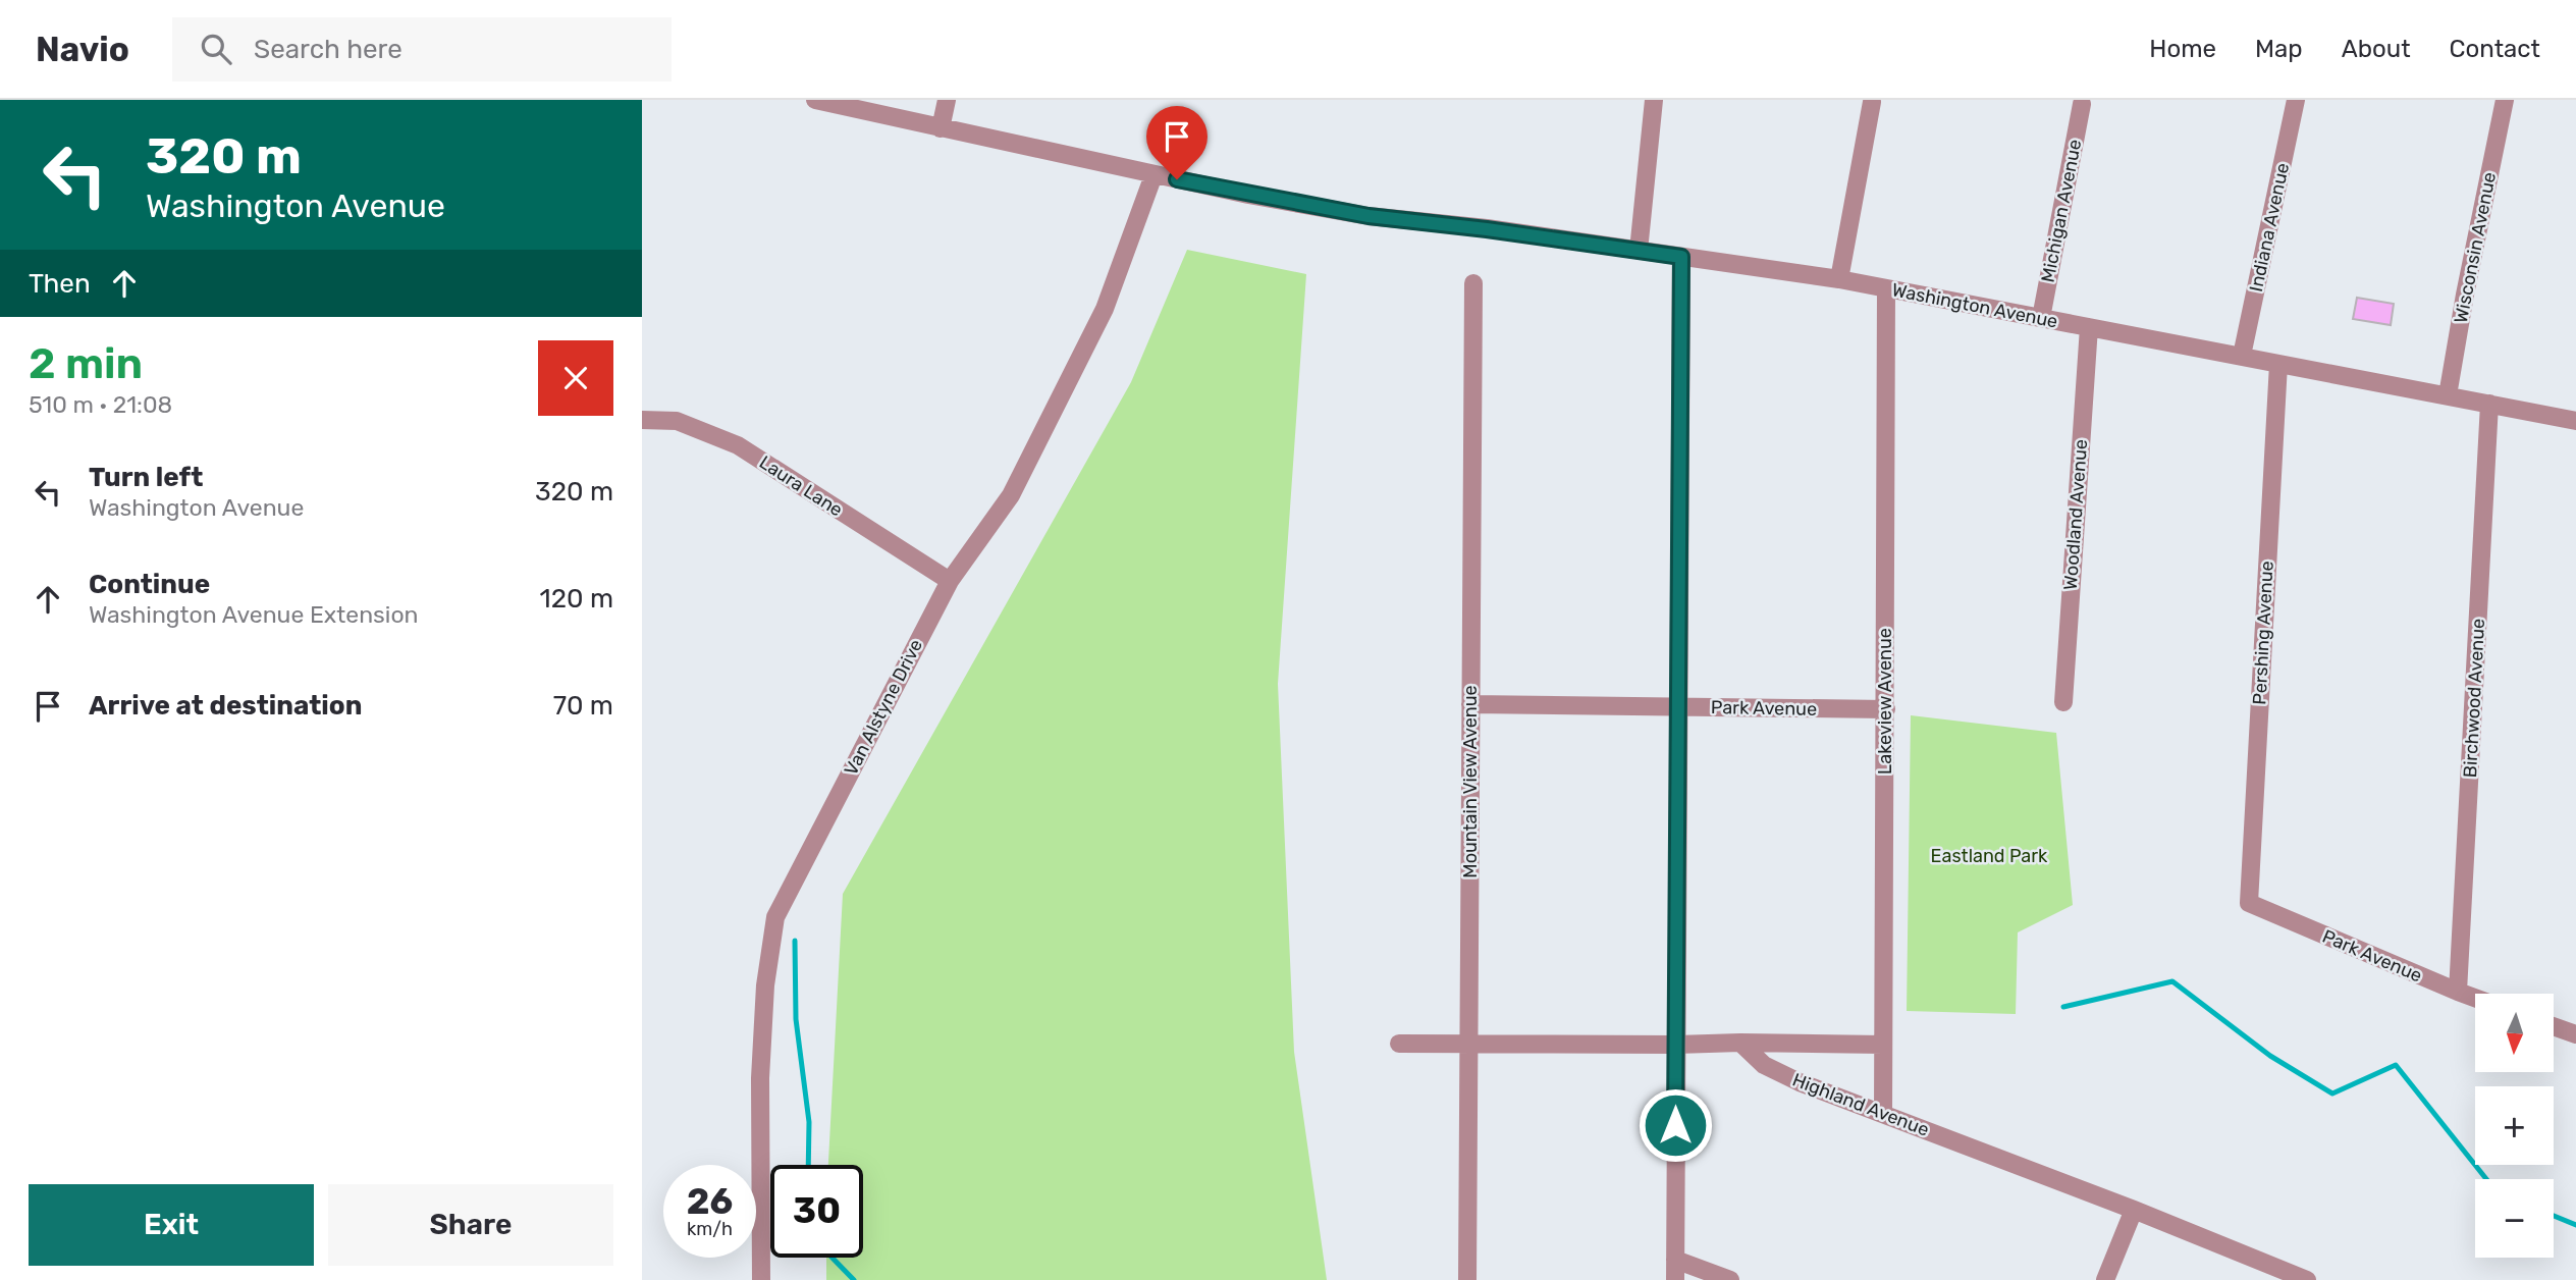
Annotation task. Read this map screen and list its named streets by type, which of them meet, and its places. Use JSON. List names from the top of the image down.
{
  "streets": {
    "street": [
      "Michigan Avenue",
      "Indiana Avenue",
      "Wisconsin Avenue",
      "Washington Avenue",
      "Laura Lane",
      "Woodland Avenue",
      "Pershing Avenue",
      "Birchwood Avenue",
      "Lakeview Avenue",
      "Van Alstyne Drive",
      "Park Avenue",
      "Mountain View Avenue",
      "Highland Avenue"
    ]
  },
  "crossings": [
    ["Michigan Avenue", "Washington Avenue"],
    ["Indiana Avenue", "Washington Avenue"],
    ["Wisconsin Avenue", "Washington Avenue"],
    ["Washington Avenue", "Woodland Avenue"],
    ["Washington Avenue", "Pershing Avenue"],
    ["Washington Avenue", "Birchwood Avenue"],
    ["Washington Avenue", "Lakeview Avenue"],
    ["Washington Avenue", "Van Alstyne Drive"],
    ["Laura Lane", "Van Alstyne Drive"],
    ["Pershing Avenue", "Park Avenue"],
    ["Birchwood Avenue", "Park Avenue"],
    ["Lakeview Avenue", "Park Avenue"],
    ["Lakeview Avenue", "Highland Avenue"],
    ["Park Avenue", "Mountain View Avenue"]
  ],
  "parks": ["Eastland Park"],
  "north": "bottom",
  "page": {
    "header": "Navio",
    "search": "Search here",
    "nav": [
      "Home",
      "Map",
      "About",
      "Contact"
    ],
    "turn": ["320 m", "Washington Avenue"],
    "then": "Then",
    "heading": ["2 min", "510 m · 21:08"],
    "list": [
      {
        "name": "Turn left",
        "note": "Washington Avenue",
        "value": "320 m"
      },
      {
        "name": "Continue",
        "note": "Washington Avenue Extension",
        "value": "120 m"
      },
      {
        "name": "Arrive at destination",
        "value": "70 m"
      }
    ],
    "map_buttons": ["+", "−"],
    "speed": "26 km/h",
    "limit": "30",
    "buttons": ["Exit", "Share"]
  }
}
